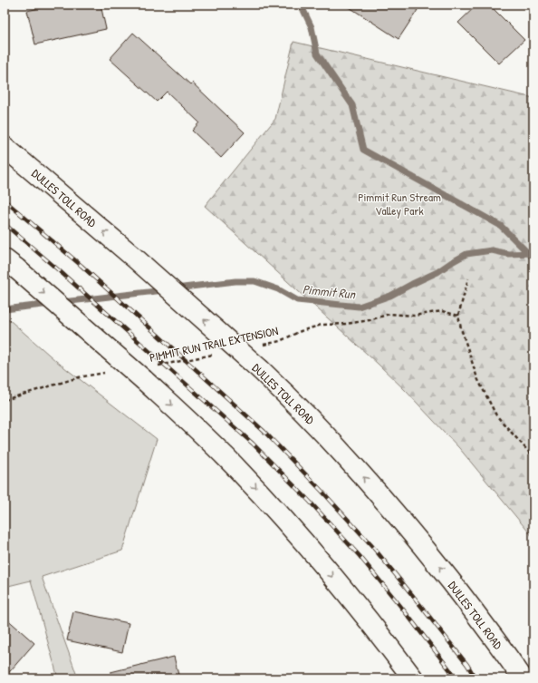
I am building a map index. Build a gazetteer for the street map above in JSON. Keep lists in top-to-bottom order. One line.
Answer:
{"streets":{"highway":["DULLES TOLL ROAD"],"path":["PIMMIT RUN TRAIL EXTENSION"]},"water":["Pimmit Run"],"parks":["Pimmit Run Stream Valley Park"]}
